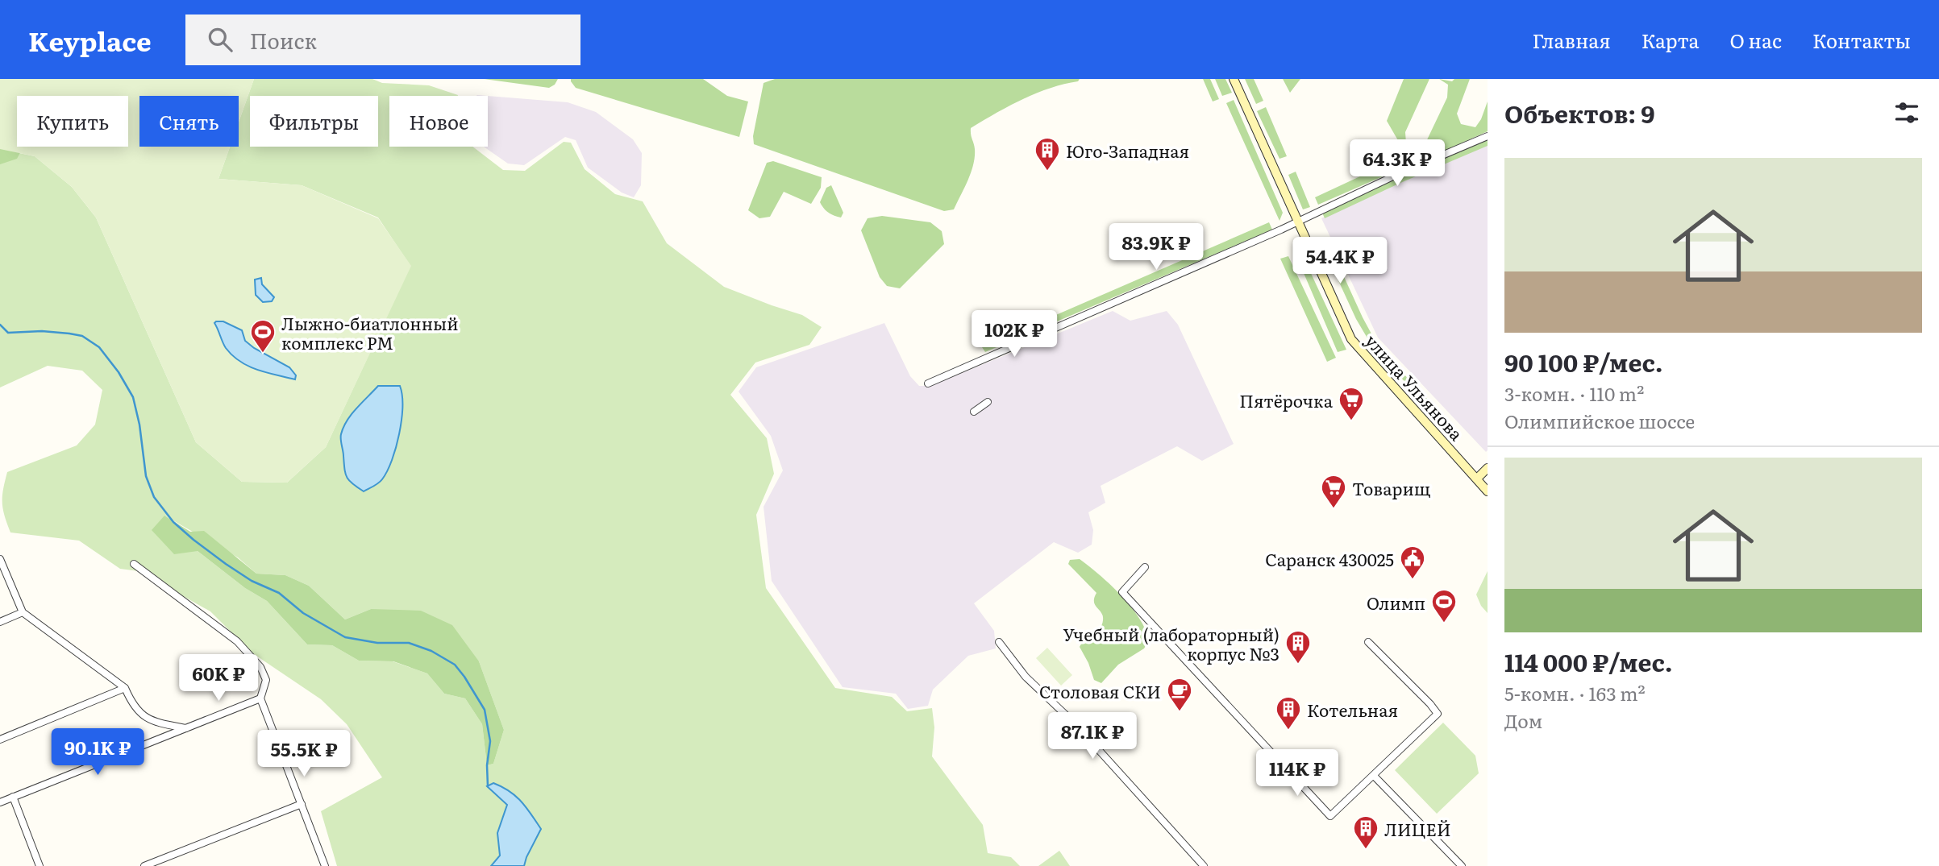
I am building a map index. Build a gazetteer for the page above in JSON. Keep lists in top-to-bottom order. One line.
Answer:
{"streets":{"main road":["улица Ульянова"]},"places":{"building":["Юго-Западная","Учебный (лабораторный) корпус №3","Котельная","ЛИЦЕЙ"],"sports":["Лыжно-биатлонный комплекс РМ","Олимп"],"supermarket":["Пятёрочка","Товарищ"],"public building":["Саранск 430025"],"cafe":["Столовая СКИ"]},"page":{"header":"Keyplace","search":"Поиск","nav":["Главная","Карта","О нас","Контакты"],"heading":"Объектов: 9","chip":["Купить","Снять","Фильтры","Новое"],"price":["64.3K ₽","83.9K ₽","54.4K ₽","102K ₽","60K ₽","87.1K ₽","90.1K ₽","55.5K ₽","114K ₽"],"list":[{"name":"90 100 ₽/мес.","note":"3-комн. · 110 m² · Олимпийское шоссе"},{"name":"114 000 ₽/мес.","note":"5-комн. · 163 m² · Дом"}]}}
